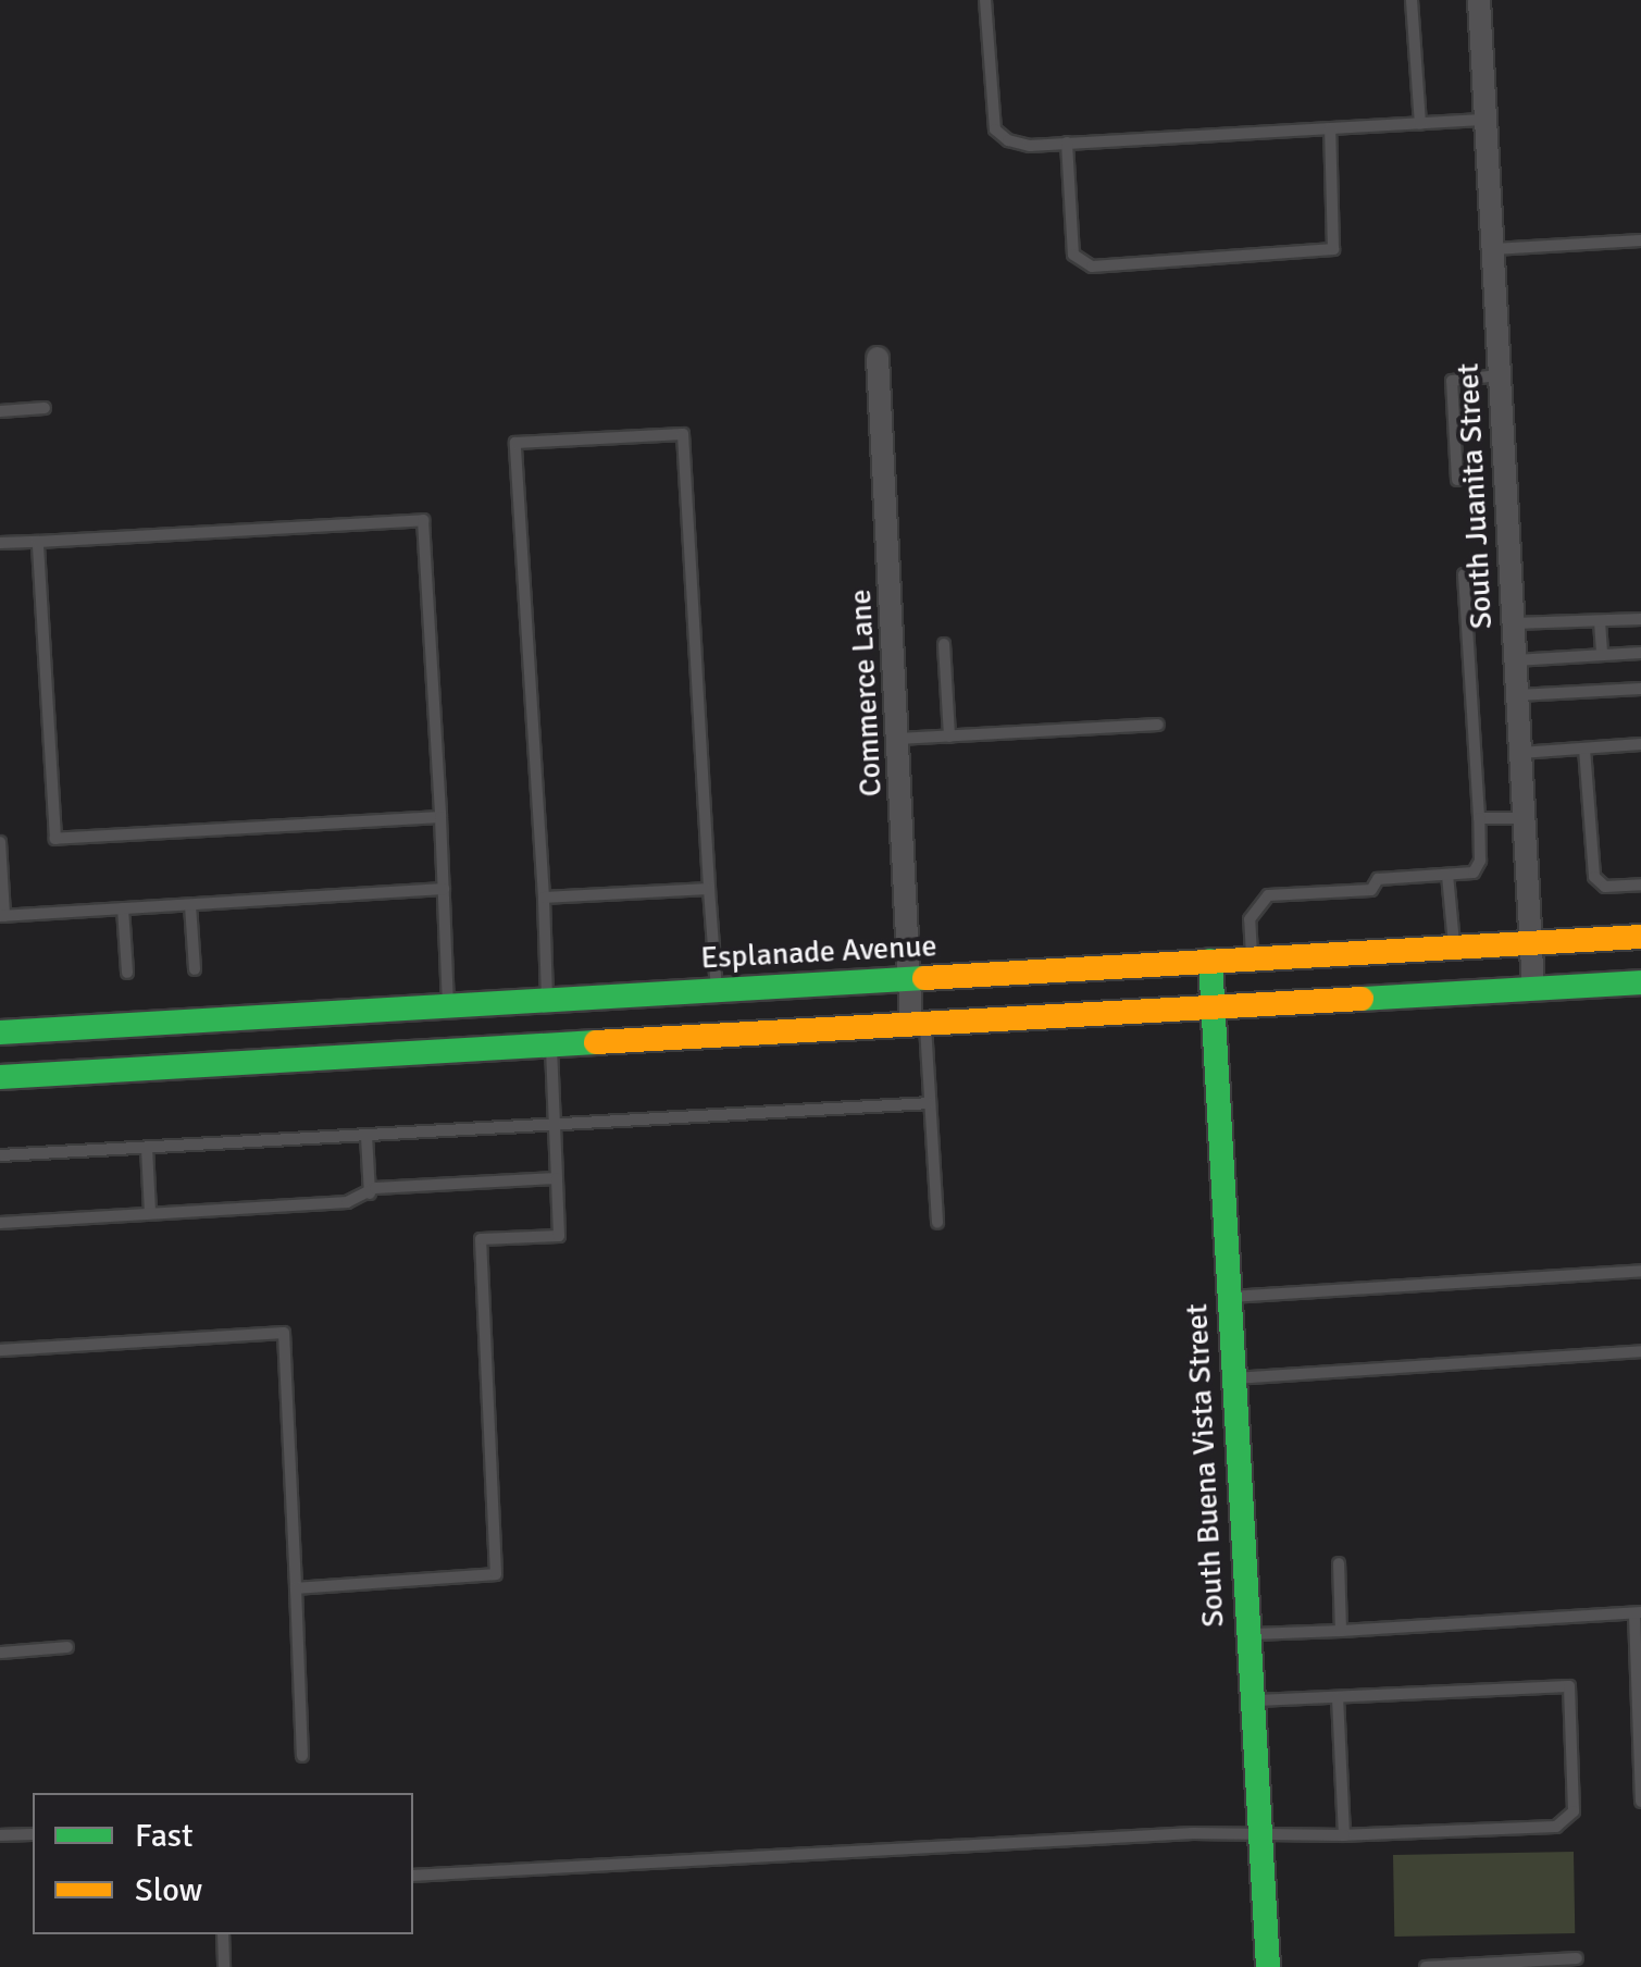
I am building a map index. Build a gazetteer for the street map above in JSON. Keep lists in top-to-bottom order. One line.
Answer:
{"streets":{"main road":["Esplanade Avenue","South Buena Vista Street"],"street":["South Juanita Street","Commerce Lane"]},"crossings":[["South Juanita Street","Esplanade Avenue"],["Commerce Lane","Esplanade Avenue"],["Esplanade Avenue","South Buena Vista Street"]],"legend":["Fast","Slow"]}
